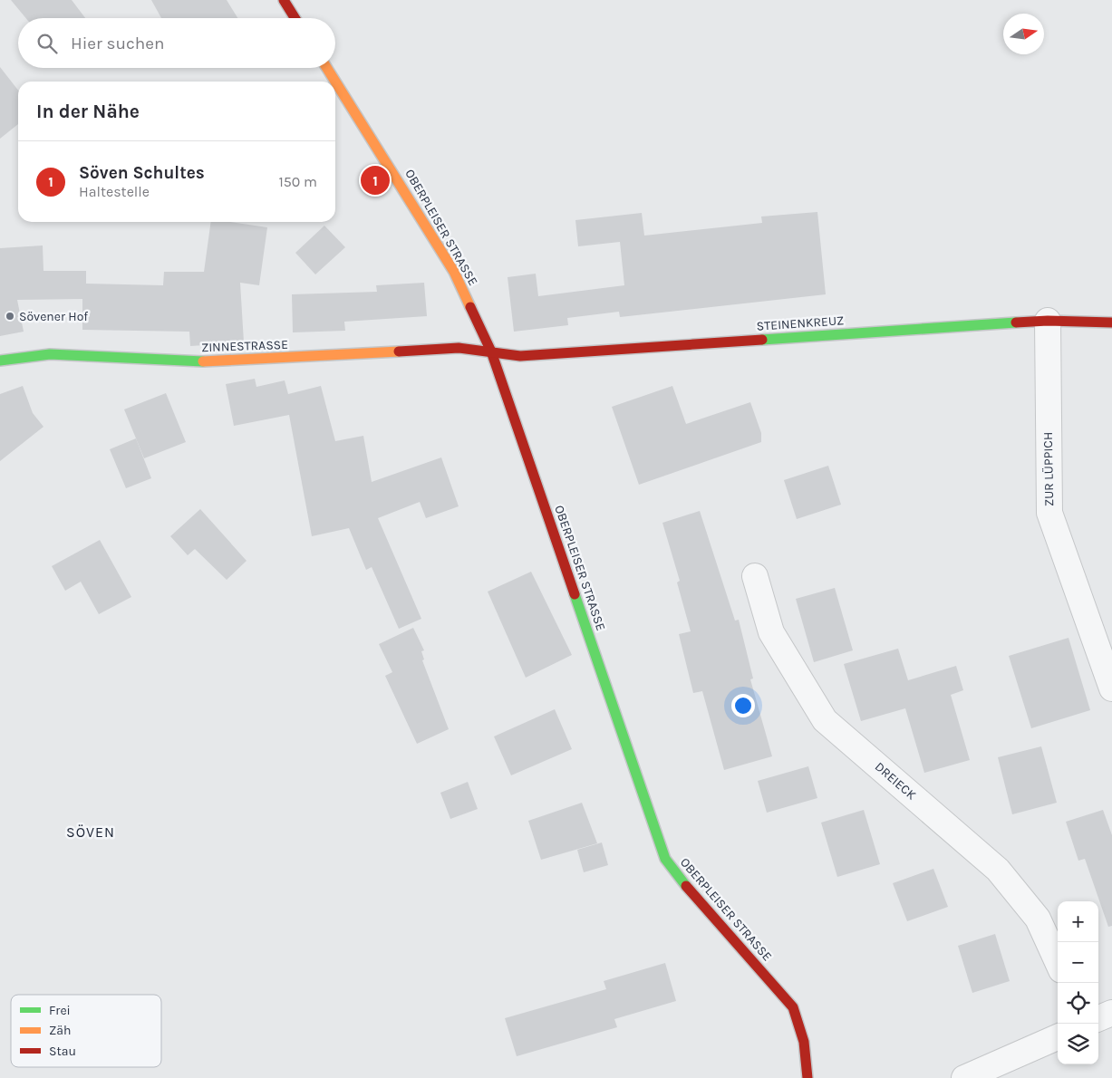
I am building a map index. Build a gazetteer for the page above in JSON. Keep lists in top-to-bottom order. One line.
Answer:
{"streets":{"main road":["OBERPLEISER STRASSE","STEINENKREUZ","ZINNESTRASSE"],"street":["ZUR LÜPPICH","DREIECK"]},"crossings":[["OBERPLEISER STRASSE","STEINENKREUZ"],["OBERPLEISER STRASSE","ZINNESTRASSE"],["STEINENKREUZ","ZINNESTRASSE"],["STEINENKREUZ","ZUR LÜPPICH"]],"districts":["SÖVEN"],"places":["Sövener Hof"],"legend":["Frei","Zäh","Stau"],"north":"right","page":{"search":"Hier suchen","heading":"In der Nähe","list":[{"mark":"1","name":"Söven Schultes","note":"Haltestelle","value":"150 m"}],"pins":"1","map_buttons":["+","−"]}}
